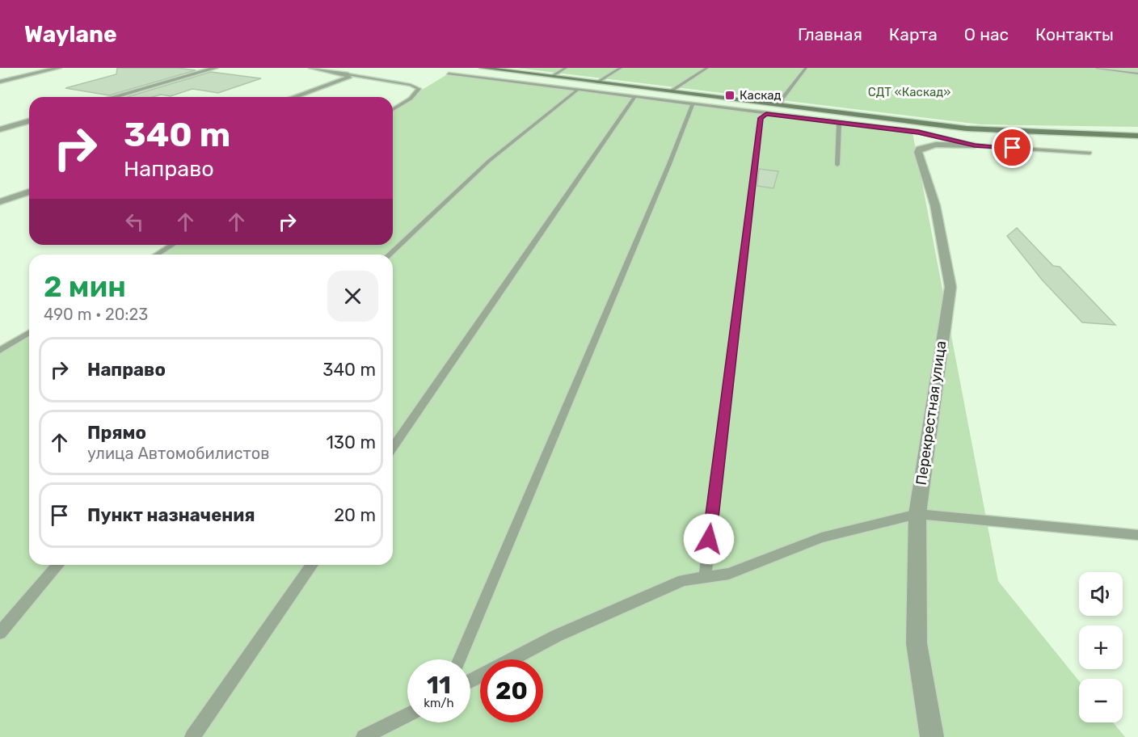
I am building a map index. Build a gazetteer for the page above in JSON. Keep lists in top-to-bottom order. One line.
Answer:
{"streets":{"street":["Перекрестная улица"]},"parks":["СДТ «Каскад»"],"places":{"transit":["Каскад"]},"page":{"header":"Waylane","nav":["Главная","Карта","О нас","Контакты"],"turn":["340 m","Направо"],"heading":["2 мин","490 m · 20:23"],"list":[{"name":"Направо","value":"340 m"},{"name":"Прямо","note":"улица Автомобилистов","value":"130 m"},{"name":"Пункт назначения","value":"20 m"}],"map_buttons":["+","−"],"speed":"11 km/h","limit":"20"}}
